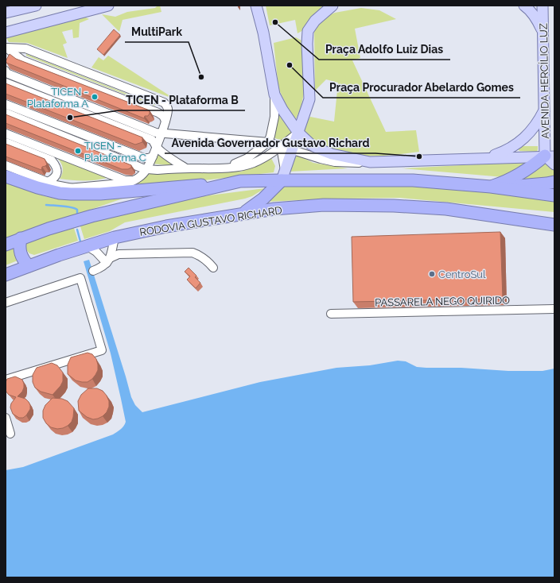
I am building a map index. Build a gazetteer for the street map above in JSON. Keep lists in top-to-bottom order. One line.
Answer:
{"streets":{"highway":["RODOVIA GUSTAVO RICHARD"],"main road":["AVENIDA HERCÍLIO LUZ"],"street":["PASSARELA NEGO QUIRIDO"]},"places":["Praça Adolfo Luiz Dias","Praça Procurador Abelardo Gomes","MultiPark","TICEN - Plataforma A","TICEN - Plataforma B","TICEN - Plataforma C","Avenida Governador Gustavo Richard","CentroSul"]}
